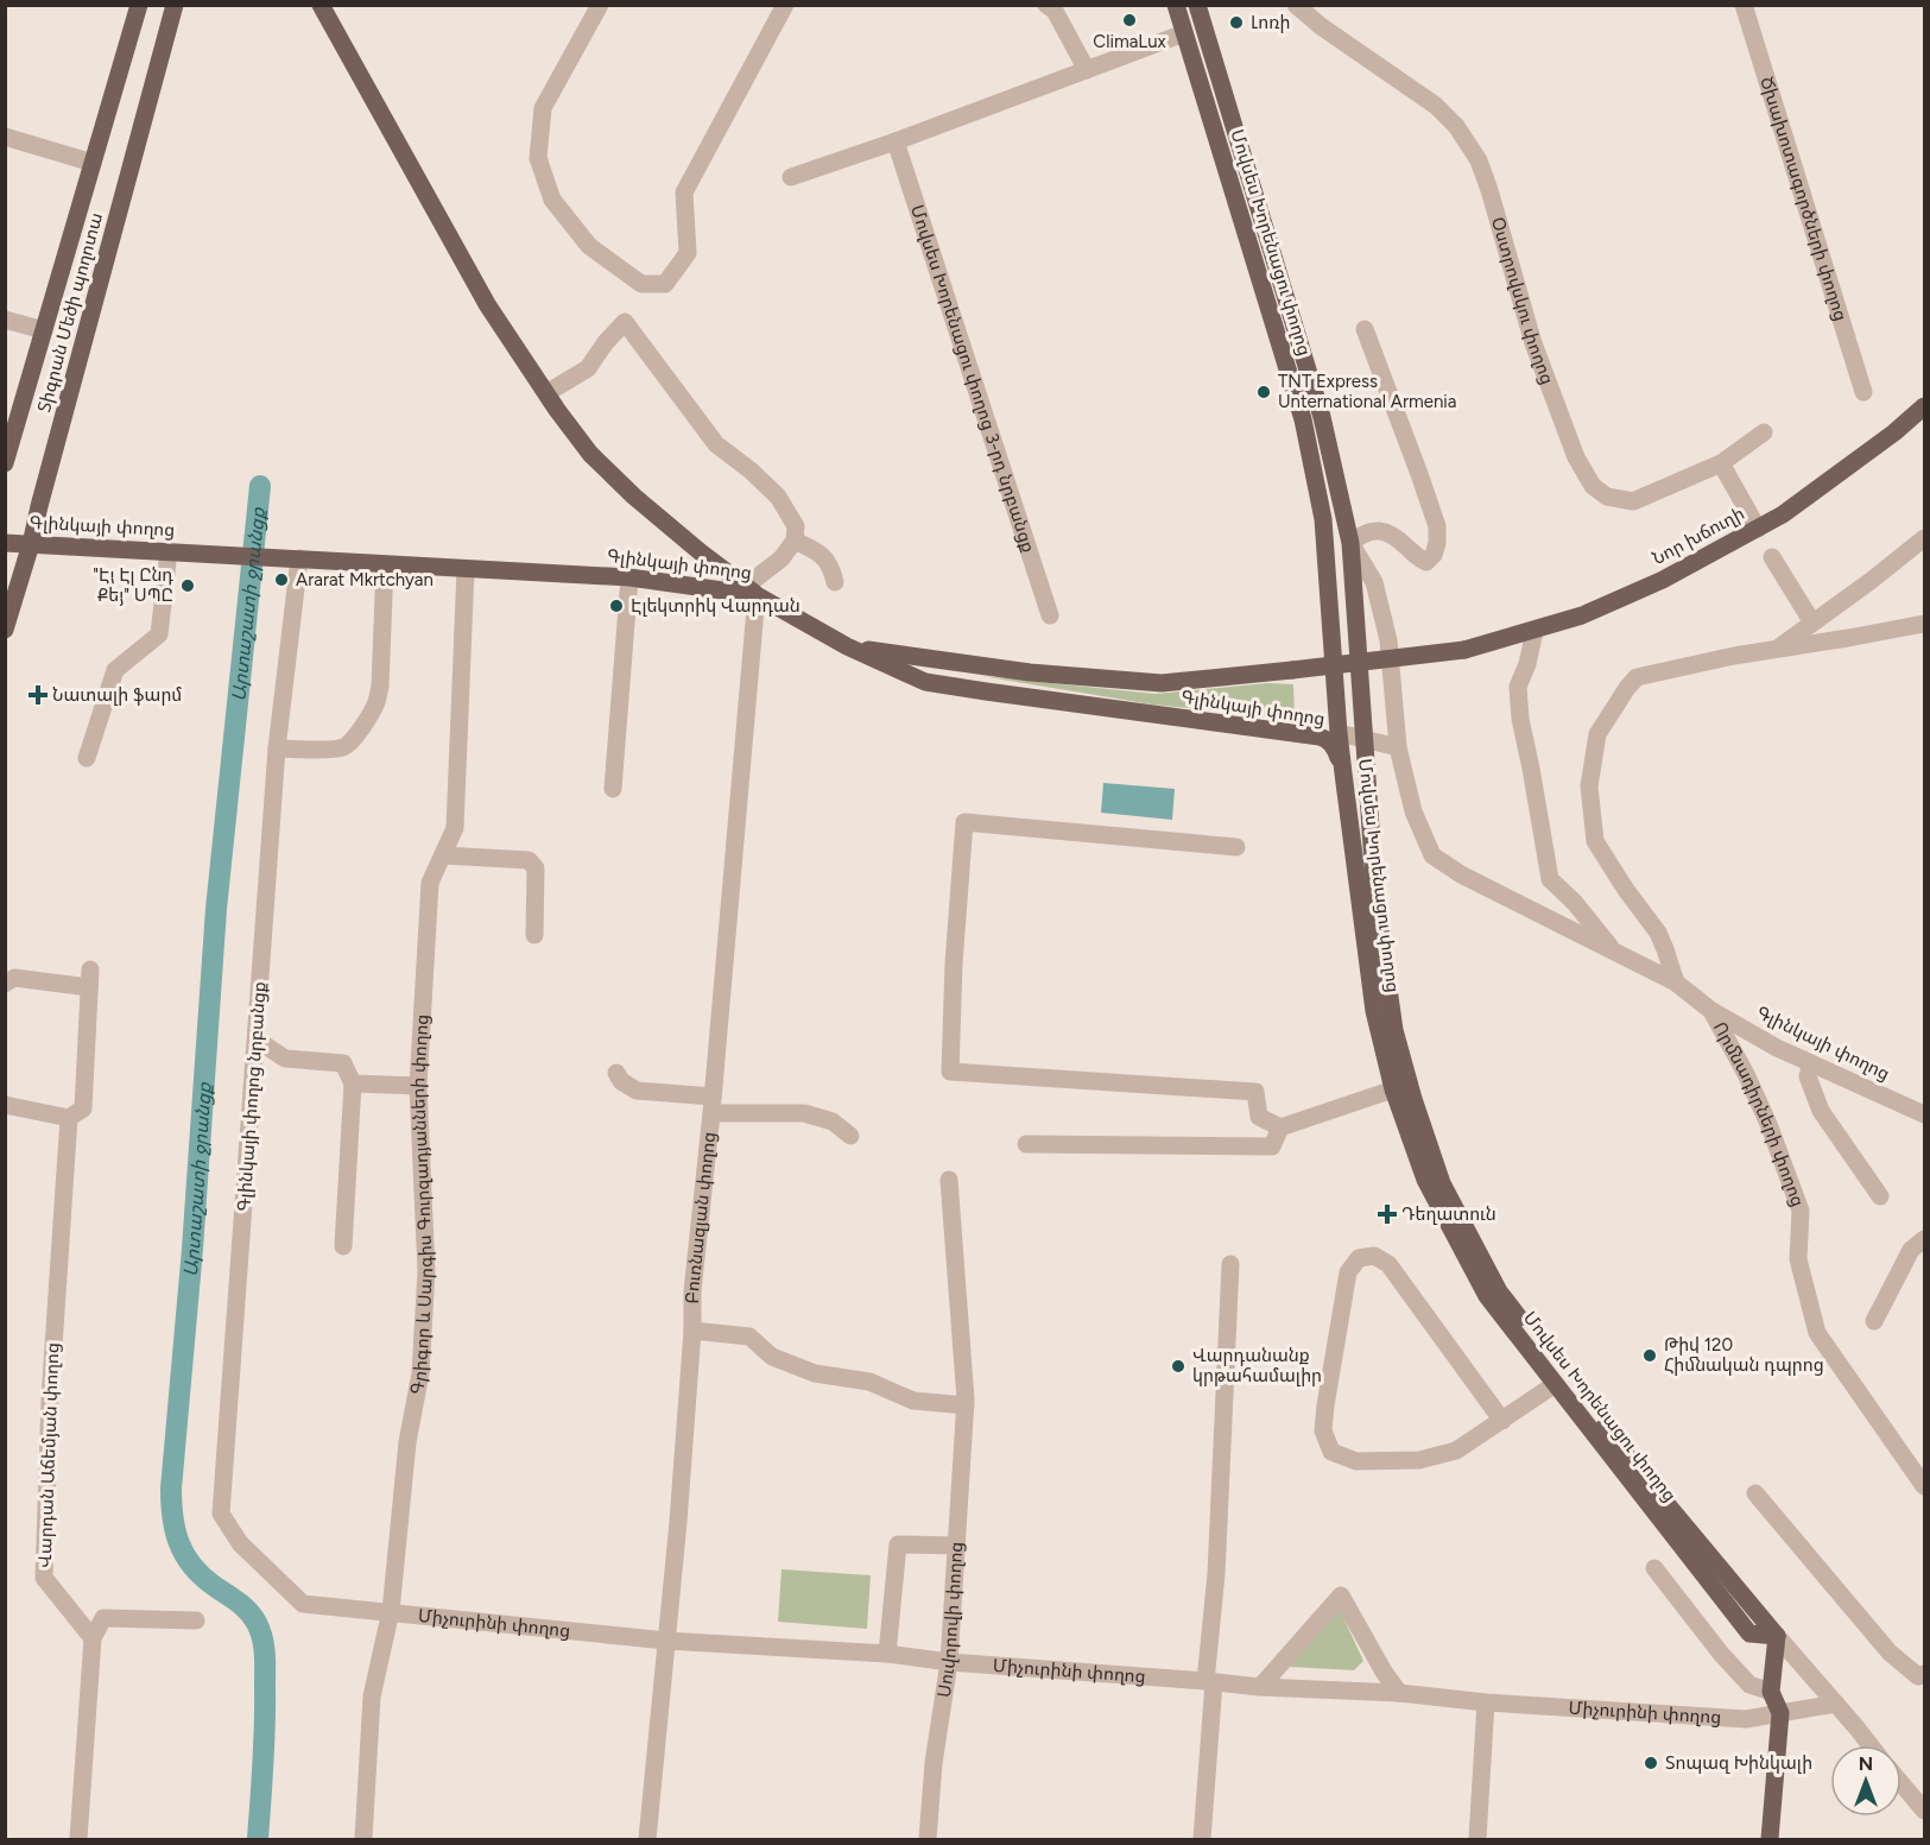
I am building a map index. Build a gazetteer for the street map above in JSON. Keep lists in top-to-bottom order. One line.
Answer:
{"streets":{"main road":["Մովսես Խորենացու փողոց","Տիգրան Մեծի պողոտա","Գլինկայի փողոց","Նոր խճուղի"],"street":["Ծխախոտագործների փողոց","Օստրովսկու փողոց","Մովսես Խորենացու փողոց 3-րդ նրբանցք","Գլինկայի փողոց նրբանցք","Որմնադիրների փողոց","Գրիգոր և Սարգիս Գուրզադյանների փողոց","Բուռնազյան փողոց","Վարդան Աճեմյան փողոց","Սուվորովի փողոց","Միչուրինի փողոց"]},"crossings":[["Մովսես Խորենացու փողոց","Գլինկայի փողոց"],["Մովսես Խորենացու փողոց","Միչուրինի փողոց"],["Տիգրան Մեծի պողոտա","Գլինկայի փողոց"],["Գլինկայի փողոց","Նոր խճուղի"],["Գլինկայի փողոց","Գլինկայի փողոց նրբանցք"],["Գլինկայի փողոց","Որմնադիրների փողոց"],["Գլինկայի փողոց","Գրիգոր և Սարգիս Գուրզադյանների փողոց"],["Գլինկայի փողոց","Բուռնազյան փողոց"],["Գլինկայի փողոց նրբանցք","Միչուրինի փողոց"],["Գրիգոր և Սարգիս Գուրզադյանների փողոց","Միչուրինի փողոց"],["Բուռնազյան փողոց","Միչուրինի փողոց"],["Սուվորովի փողոց","Միչուրինի փողոց"]],"water":["Արտաշատի ջրանցք"],"places":{"other":["ClimaLux","Լոռի","TNT Express Unternational Armenia","Ararat Mkrtchyan","\"Էյ Էլ Ընդ Քեյ\" ՍՊԸ","Էլեկտրիկ Վարդան","Թիվ 120 Հիմնական դպրոց","Վարդանանք կրթահամալիր","Տոպազ Խինկալի"],"health":["Նատալի ֆարմ","Դեղատուն"]},"north":"top"}
